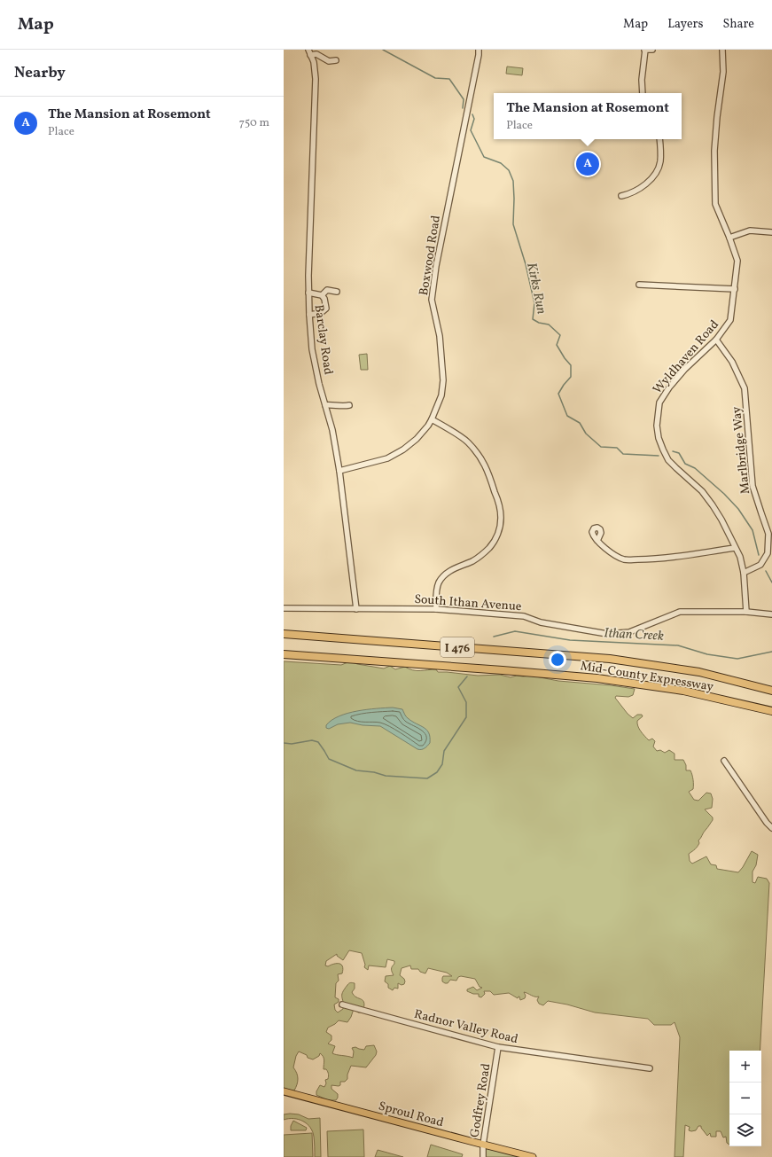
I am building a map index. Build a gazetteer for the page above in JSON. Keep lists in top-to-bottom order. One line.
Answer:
{"streets":{"highway":["I 476","Mid-County Expressway"],"main road":["Sproul Road"],"street":["Boxwood Road","Barclay Road","Wyldhaven Road","Marlbridge Way","South Ithan Avenue","Radnor Valley Road","Godfrey Road"]},"crossings":[["Boxwood Road","Barclay Road"],["Barclay Road","South Ithan Avenue"],["Wyldhaven Road","Marlbridge Way"],["Wyldhaven Road","South Ithan Avenue"],["Radnor Valley Road","Godfrey Road"],["Godfrey Road","Sproul Road"]],"water":["Kirks Run","Ithan Creek"],"page":{"header":"Map","nav":["Map","Layers","Share"],"heading":"Nearby","popup":["The Mansion at Rosemont","Place"],"list":[{"mark":"A","name":"The Mansion at Rosemont","note":"Place","value":"750 m"}],"pins":"A","map_buttons":["+","−"]}}
